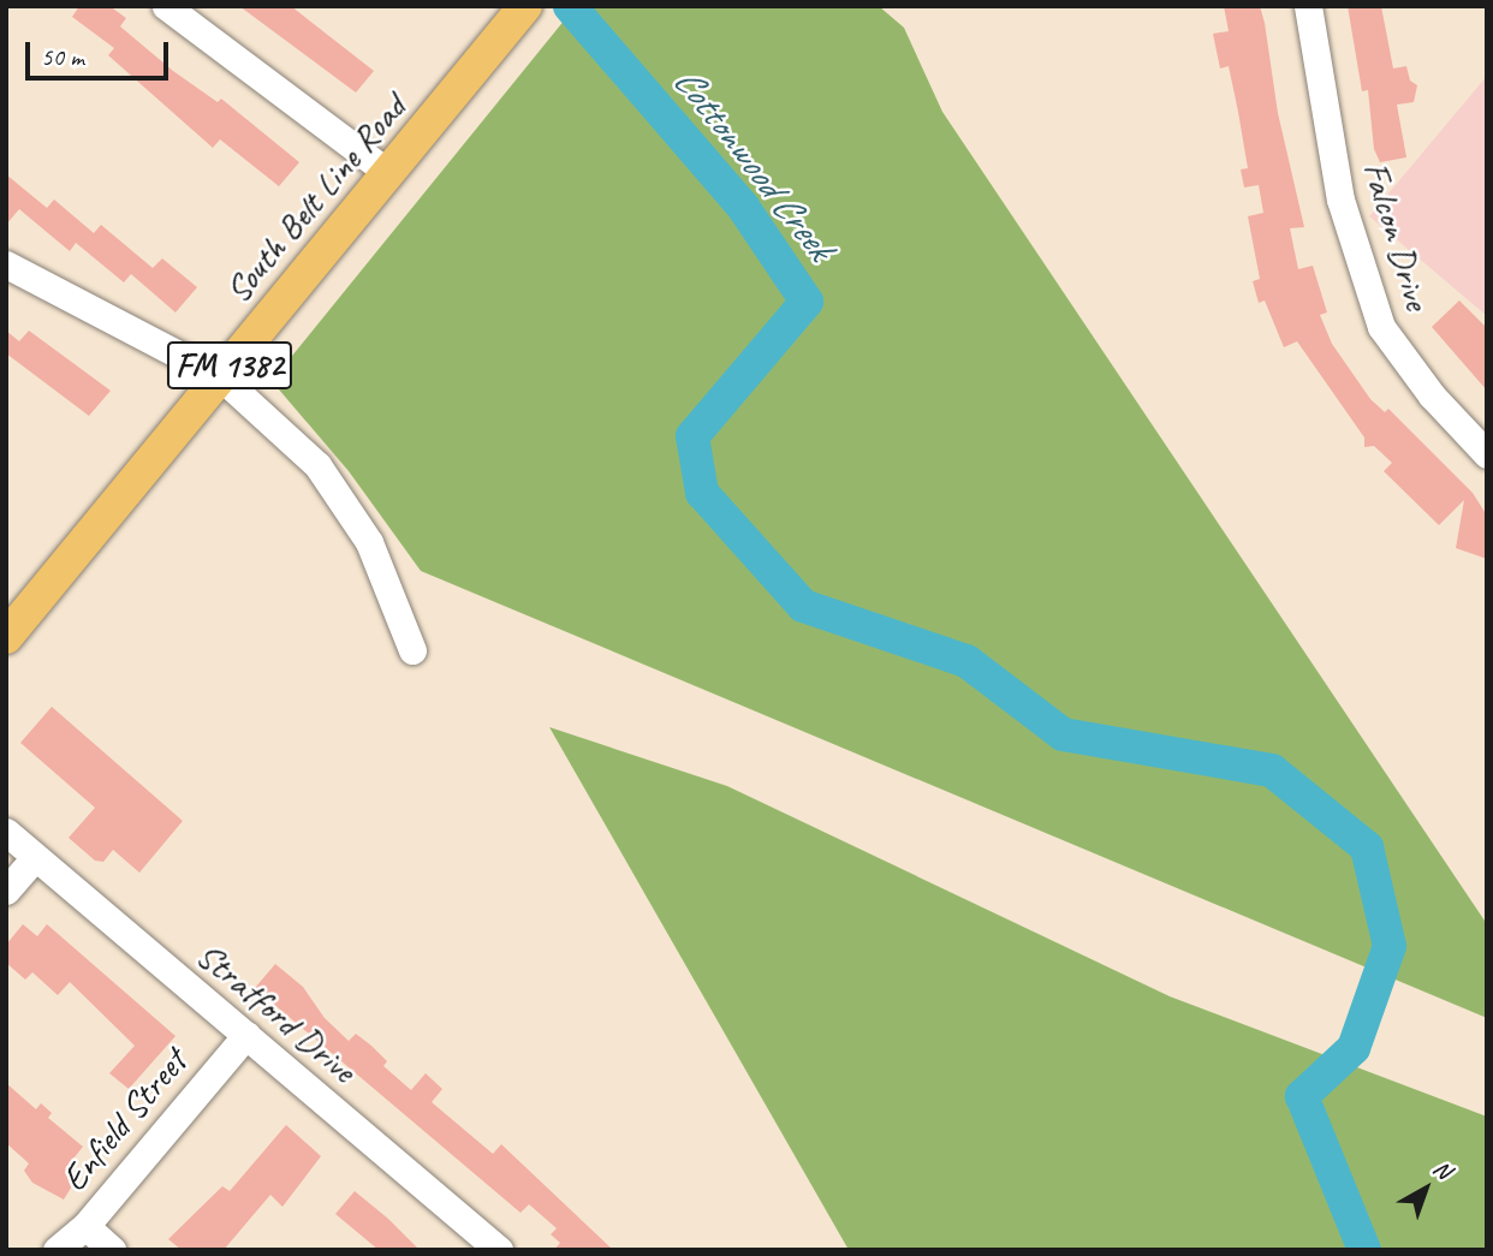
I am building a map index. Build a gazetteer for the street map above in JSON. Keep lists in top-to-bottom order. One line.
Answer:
{"streets":{"main road":["South Belt Line Road","FM 1382"],"street":["Falcon Drive","Stratford Drive","Enfield Street"]},"crossings":[["Stratford Drive","Enfield Street"]],"water":["Cottonwood Creek"],"scale_bar":"50 m","north":"top right"}
